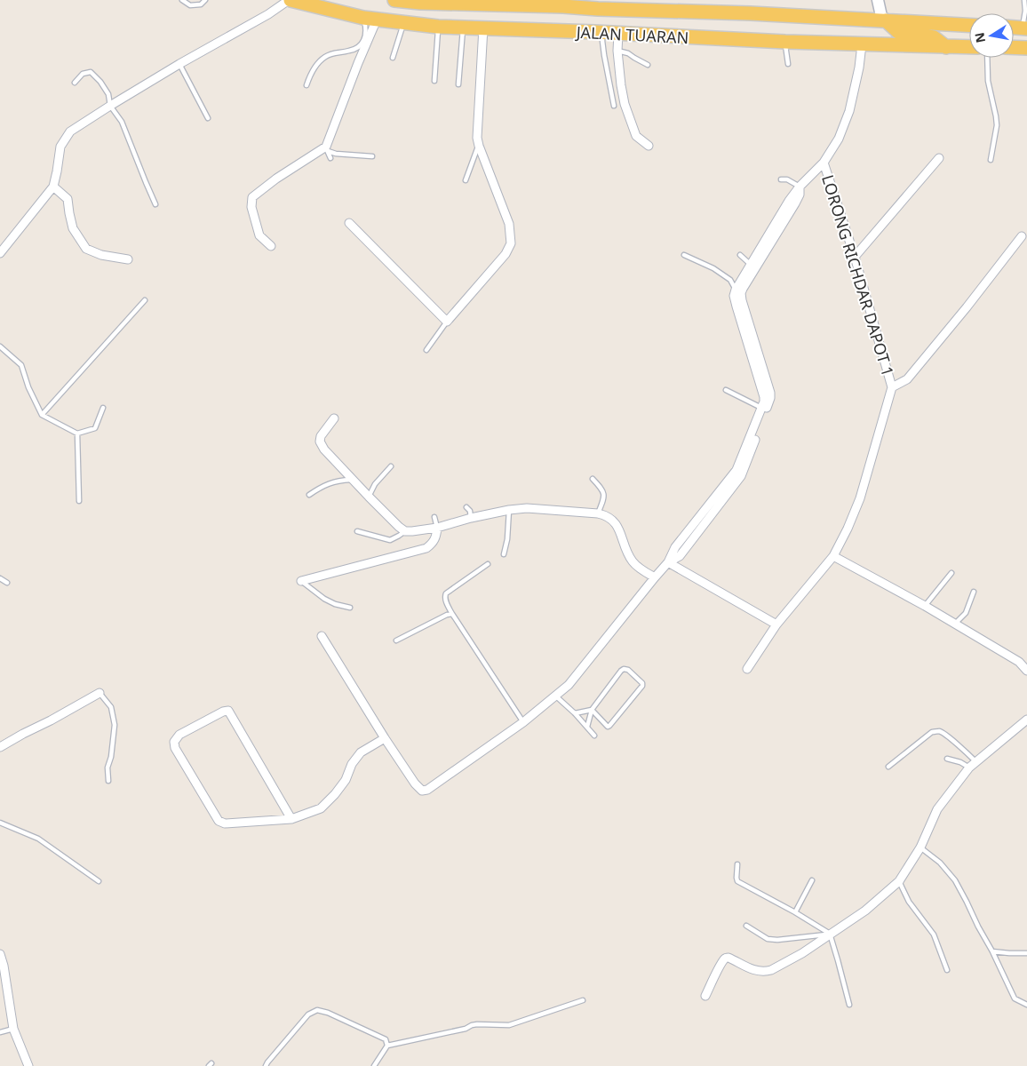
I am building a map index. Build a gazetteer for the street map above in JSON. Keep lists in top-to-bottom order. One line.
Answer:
{"streets":{"main road":["JALAN TUARAN"],"street":["LORONG RICHDAR DAPOT 1"]},"north":"left"}
